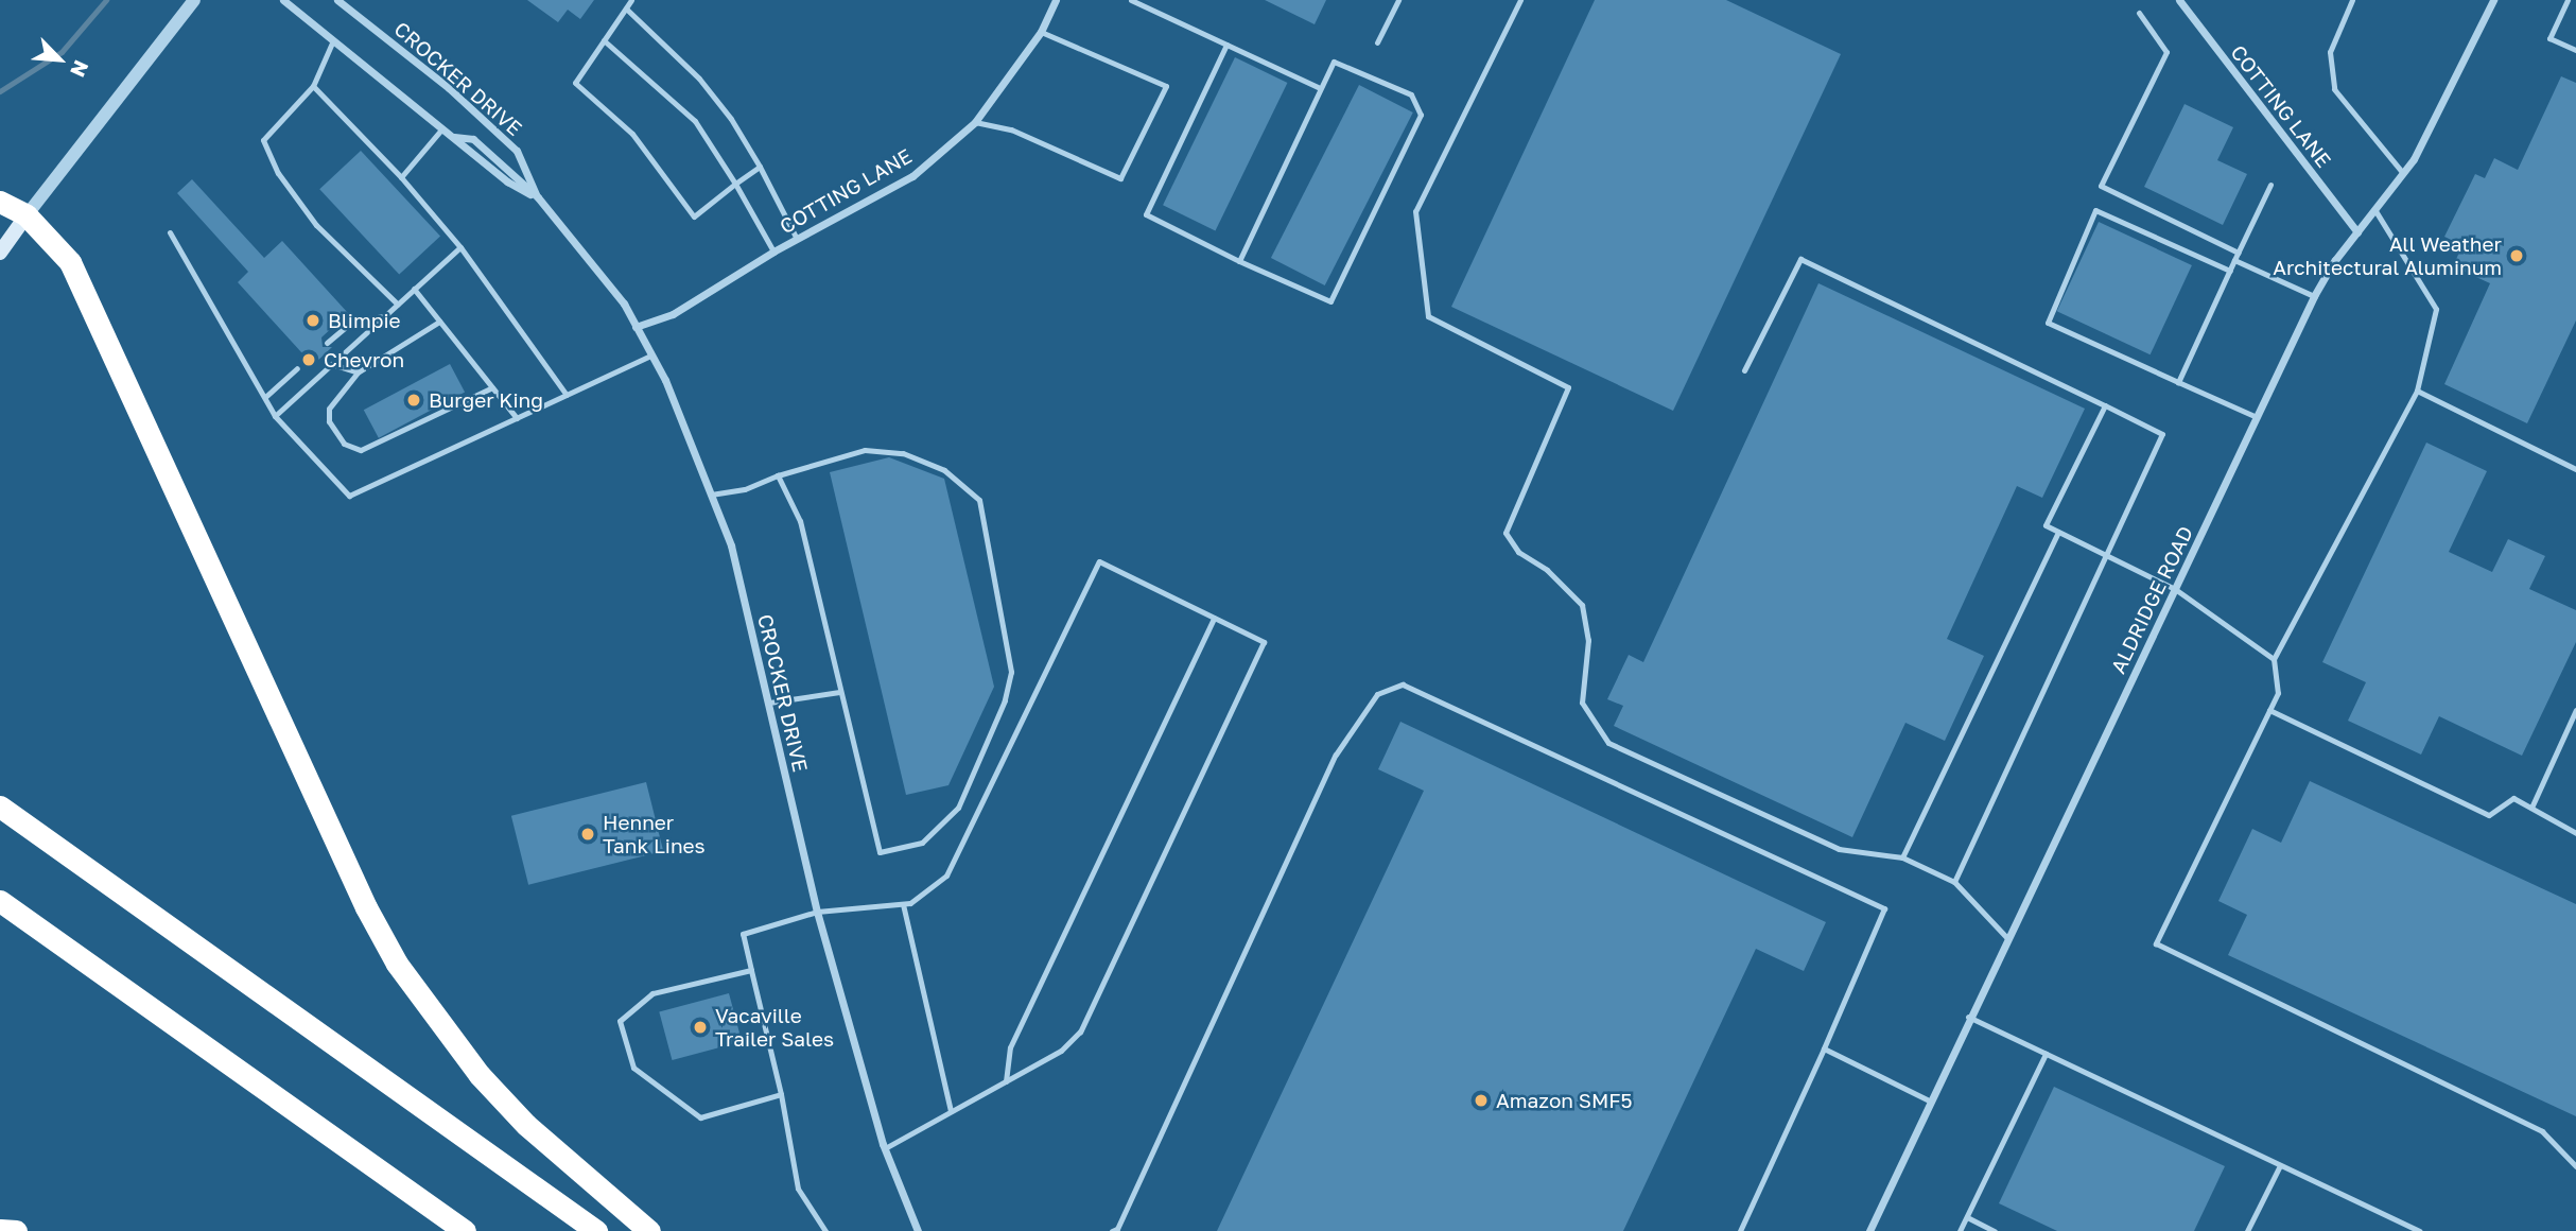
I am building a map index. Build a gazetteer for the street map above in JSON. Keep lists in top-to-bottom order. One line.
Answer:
{"streets":{"street":["CROCKER DRIVE","COTTING LANE","ALDRIDGE ROAD"]},"crossings":[["CROCKER DRIVE","COTTING LANE"],["COTTING LANE","ALDRIDGE ROAD"]],"places":["All Weather Architectural Aluminum","Blimpie","Chevron","Burger King","Henner Tank Lines","Vacaville Trailer Sales","Amazon SMF5"],"north":"bottom right"}
